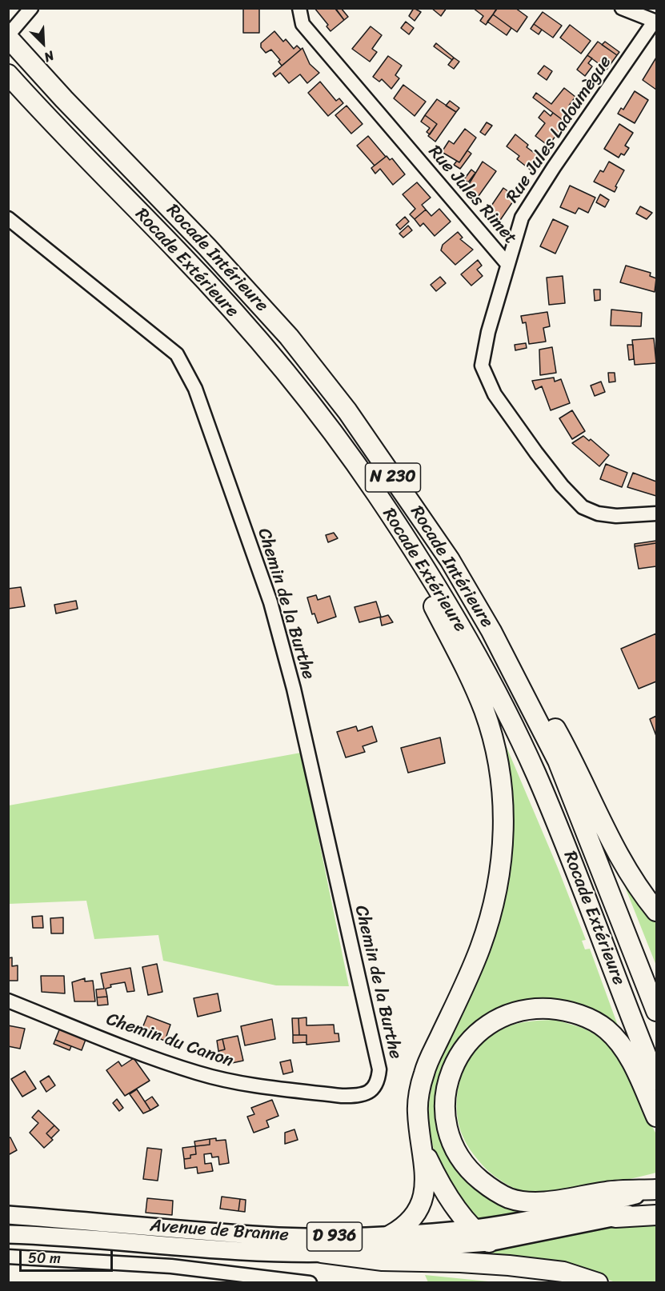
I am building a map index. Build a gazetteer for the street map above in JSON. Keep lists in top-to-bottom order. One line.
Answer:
{"streets":{"highway":["Rocade Intérieure","Rocade Extérieure","N 230"],"main road":["Avenue de Branne","D 936"],"street":["Rue Jules Ladoumègue","Rue Jules Rimet","Chemin de la Burthe","Chemin du Canon"]},"crossings":[["Rue Jules Ladoumègue","Rue Jules Rimet"],["Chemin de la Burthe","Chemin du Canon"]],"scale_bar":"50 m","north":"bottom right"}
